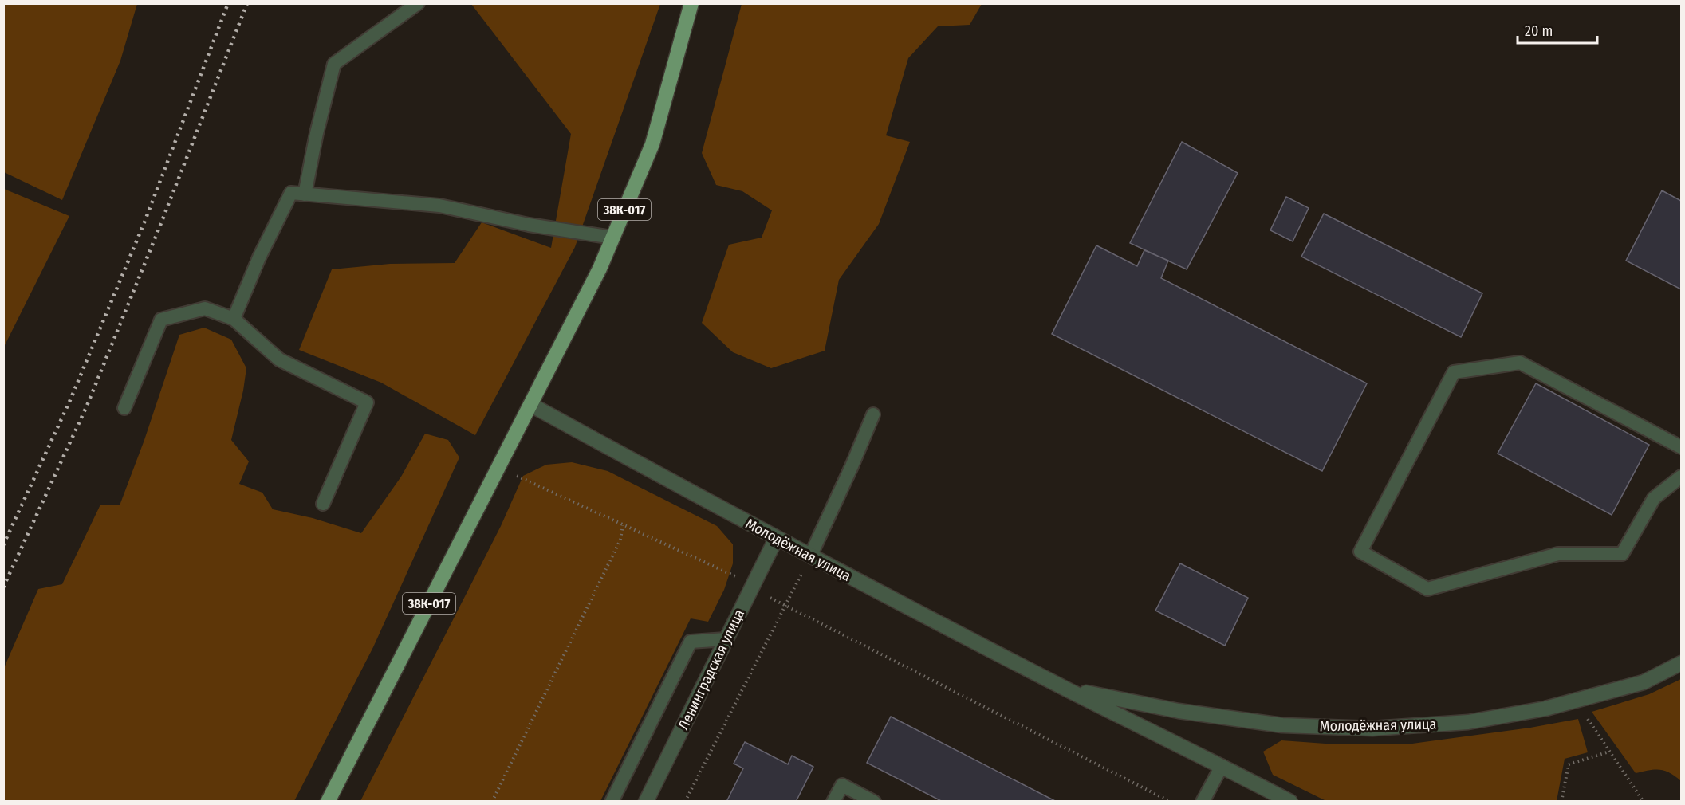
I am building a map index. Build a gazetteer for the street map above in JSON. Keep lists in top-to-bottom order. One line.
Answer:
{"streets":{"main road":["38К-017"],"street":["Молодёжная улица","Ленинградская улица"]},"crossings":[["38К-017","Молодёжная улица"],["Молодёжная улица","Ленинградская улица"]],"scale_bar":"20 m"}
